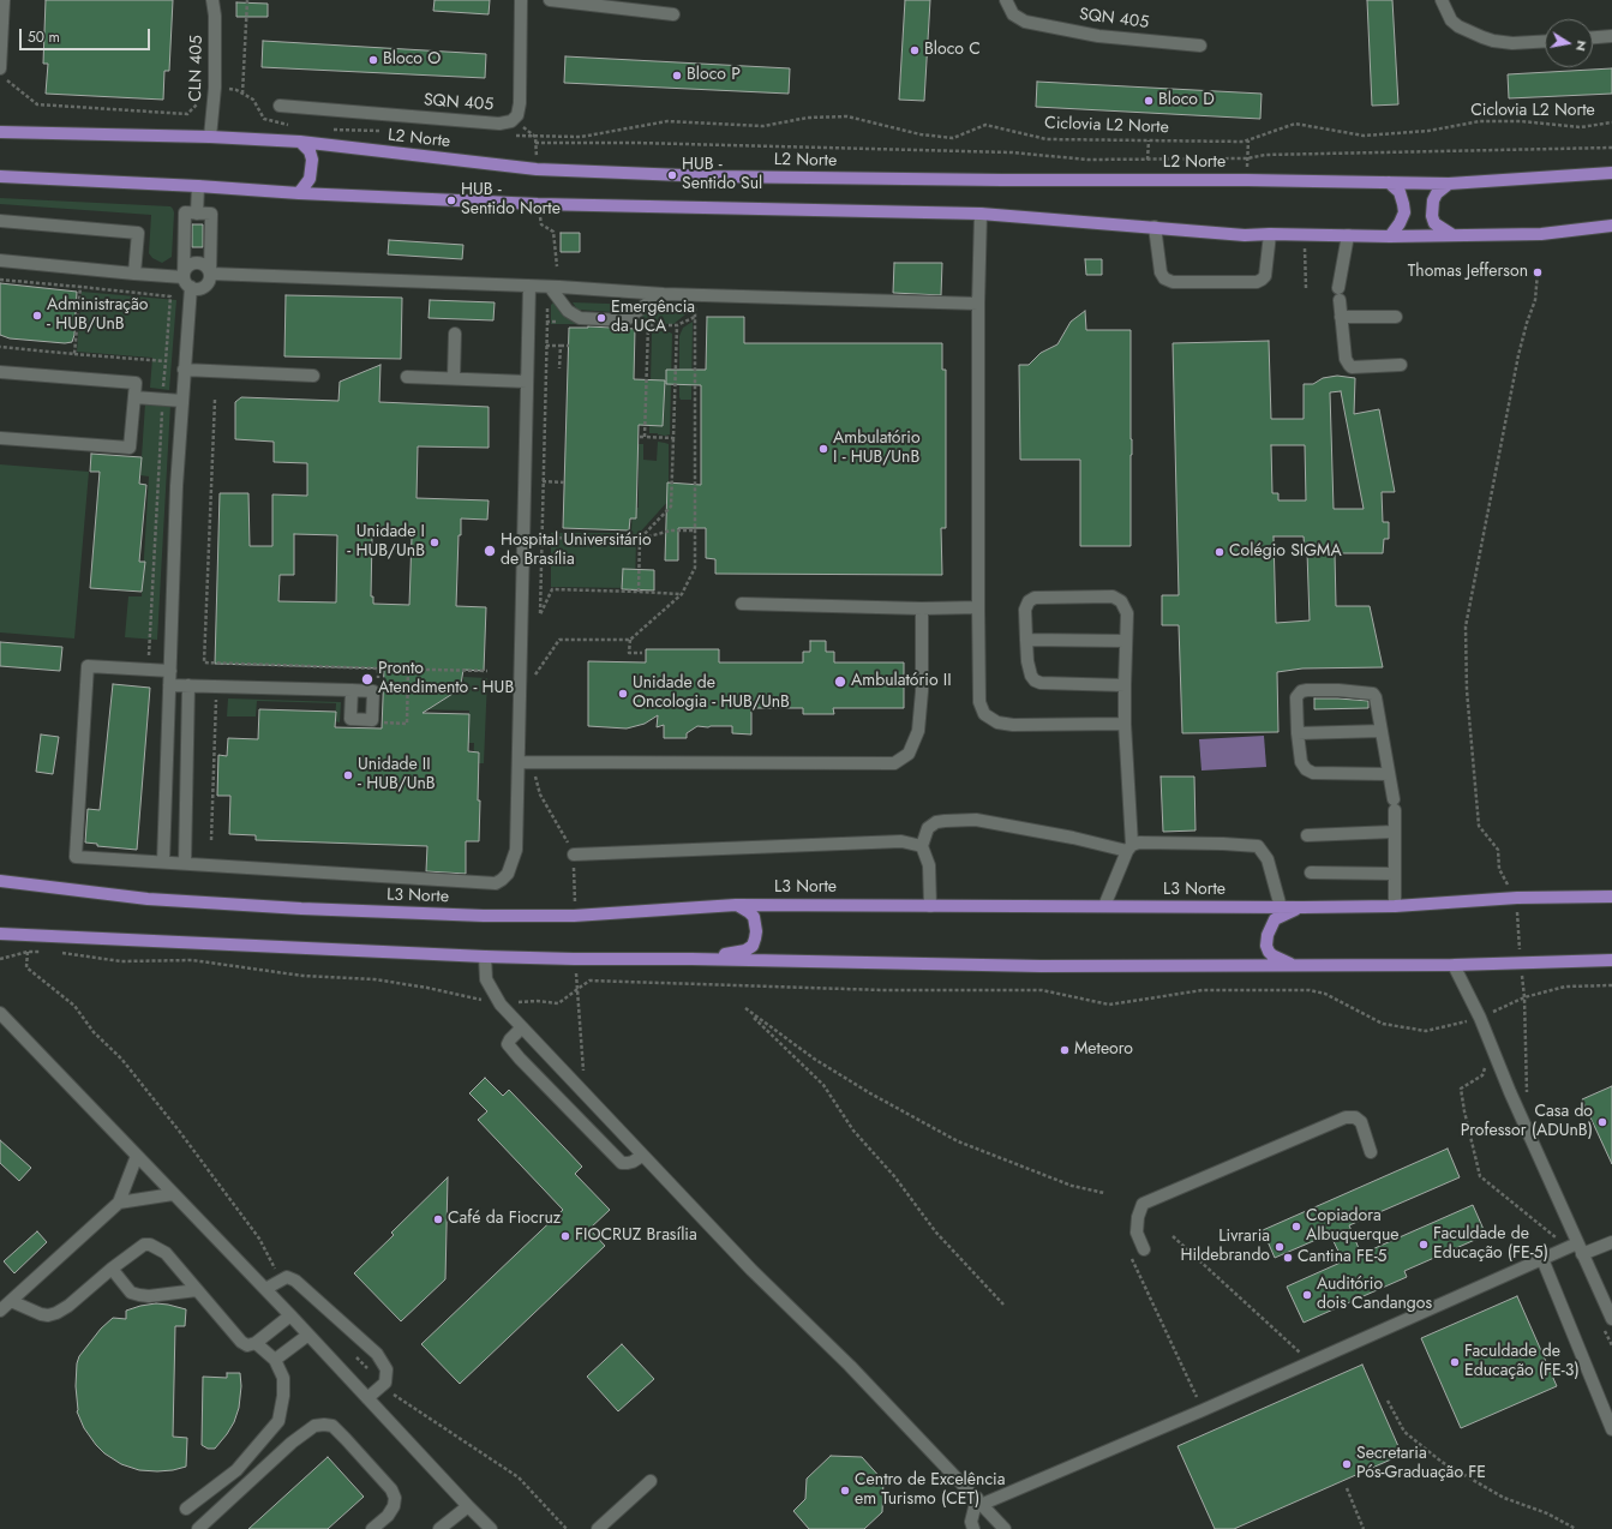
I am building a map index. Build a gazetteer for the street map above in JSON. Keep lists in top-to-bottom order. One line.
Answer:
{"streets":{"main road":["L2 Norte","L3 Norte"],"street":["SQN 405","CLN 405"],"path":["Ciclovia L2 Norte"]},"crossings":[["CLN 405","L2 Norte"]],"places":["Bloco C","Bloco O","Bloco P","Bloco D","HUB - Sentido Sul","HUB - Sentido Norte","Thomas Jefferson","Administração - HUB/UnB","Emergência da UCA","Ambulatório I - HUB/UnB","Unidade I - HUB/UnB","Hospital Universitário de Brasília","Colégio SIGMA","Pronto Atendimento - HUB","Ambulatório II","Unidade de Oncologia - HUB/UnB","Unidade II - HUB/UnB","Meteoro","Casa do Professor (ADUnB)","Café da Fiocruz","Copiadora Albuquerque","FIOCRUZ Brasília","Faculdade de Educação (FE-5)","Livraria Hildebrando","Cantina FE-5","Auditório dois Candangos","Faculdade de Educação (FE-3)","Secretaria Pós-Graduação FE","Centro de Excelência em Turismo (CET)"],"scale_bar":"50 m","north":"right"}
